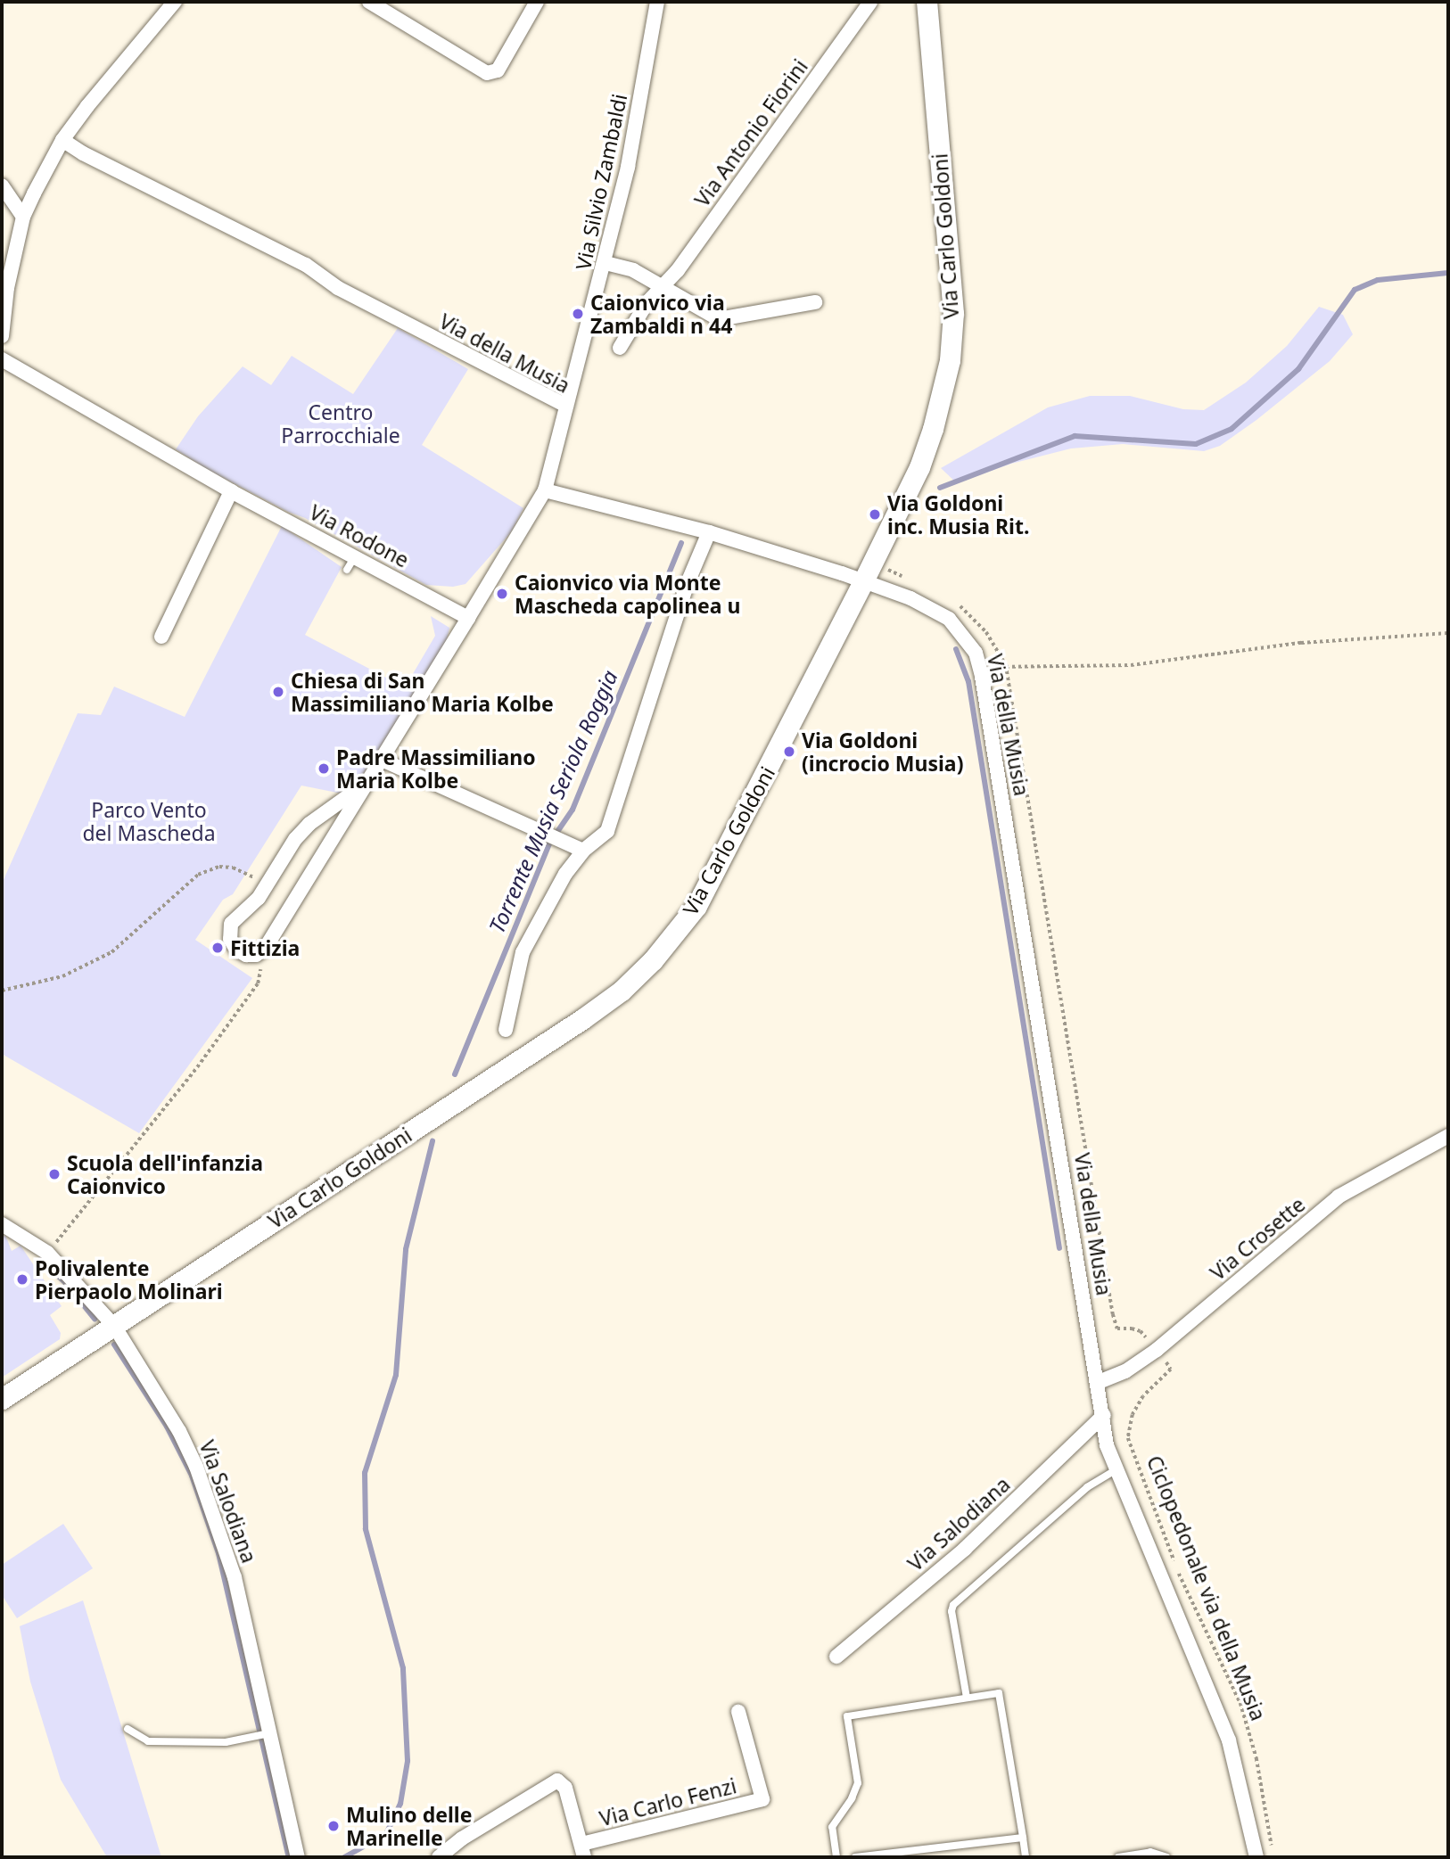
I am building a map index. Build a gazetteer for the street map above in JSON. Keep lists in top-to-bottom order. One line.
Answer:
{"streets":{"street":["Via Antonio Fiorini","Via Silvio Zambaldi","Via Carlo Goldoni","Via della Musia","Via Rodone","Via Crosette","Via Salodiana","Via Carlo Fenzi"],"path":["Ciclopedonale via della Musia"]},"crossings":[["Via Silvio Zambaldi","Via della Musia"],["Via Carlo Goldoni","Via della Musia"],["Via Carlo Goldoni","Via Salodiana"],["Via della Musia","Via Crosette"],["Via della Musia","Via Salodiana"],["Via della Musia","Ciclopedonale via della Musia"],["Via Crosette","Ciclopedonale via della Musia"]],"water":["Torrente Musia Seriola Roggia"],"parks":["Centro Parrocchiale","Parco Vento del Mascheda"],"places":["Caionvico via Zambaldi n 44","Via Goldoni inc. Musia Rit.","Caionvico via Monte Mascheda capolinea u","Chiesa di San Massimiliano Maria Kolbe","Via Goldoni (incrocio Musia)","Padre Massimiliano Maria Kolbe","Fittizia","Scuola dell'infanzia Caionvico","Polivalente Pierpaolo Molinari","Mulino delle Marinelle"]}
